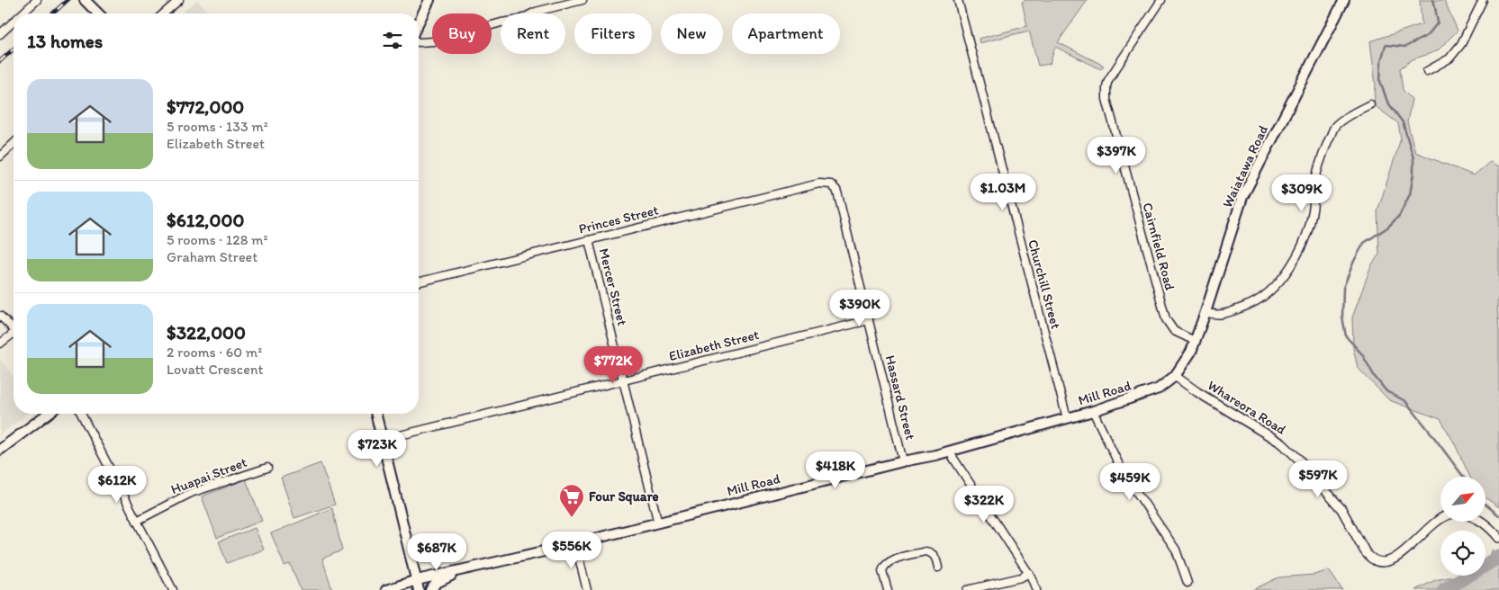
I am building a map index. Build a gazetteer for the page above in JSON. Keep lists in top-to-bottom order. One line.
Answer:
{"streets":{"main road":["Waiatawa Road","Mill Road"],"street":["Princes Street","Cairnfield Road","Churchill Street","Mercer Street","Elizabeth Street","Hassard Street","Whareora Road","Huapai Street"]},"crossings":[["Waiatawa Road","Cairnfield Road"],["Waiatawa Road","Mill Road"],["Waiatawa Road","Whareora Road"],["Princes Street","Mercer Street"],["Princes Street","Hassard Street"],["Churchill Street","Mill Road"],["Mercer Street","Elizabeth Street"],["Mercer Street","Mill Road"],["Elizabeth Street","Hassard Street"],["Mill Road","Hassard Street"],["Mill Road","Whareora Road"]],"places":{"supermarket":["Four Square"]},"north":"top right","page":{"chip":["Buy","Rent","Filters","New","Apartment"],"heading":"13 homes","list":[{"name":"$772,000","note":"5 rooms · 133 m² · Elizabeth Street"},{"name":"$612,000","note":"5 rooms · 128 m² · Graham Street"},{"name":"$322,000","note":"2 rooms · 60 m² · Lovatt Crescent"}],"price":["$397K","$1.03M","$309K","$390K","$772K","$723K","$418K","$597K","$459K","$612K","$322K","$556K","$687K"]}}
